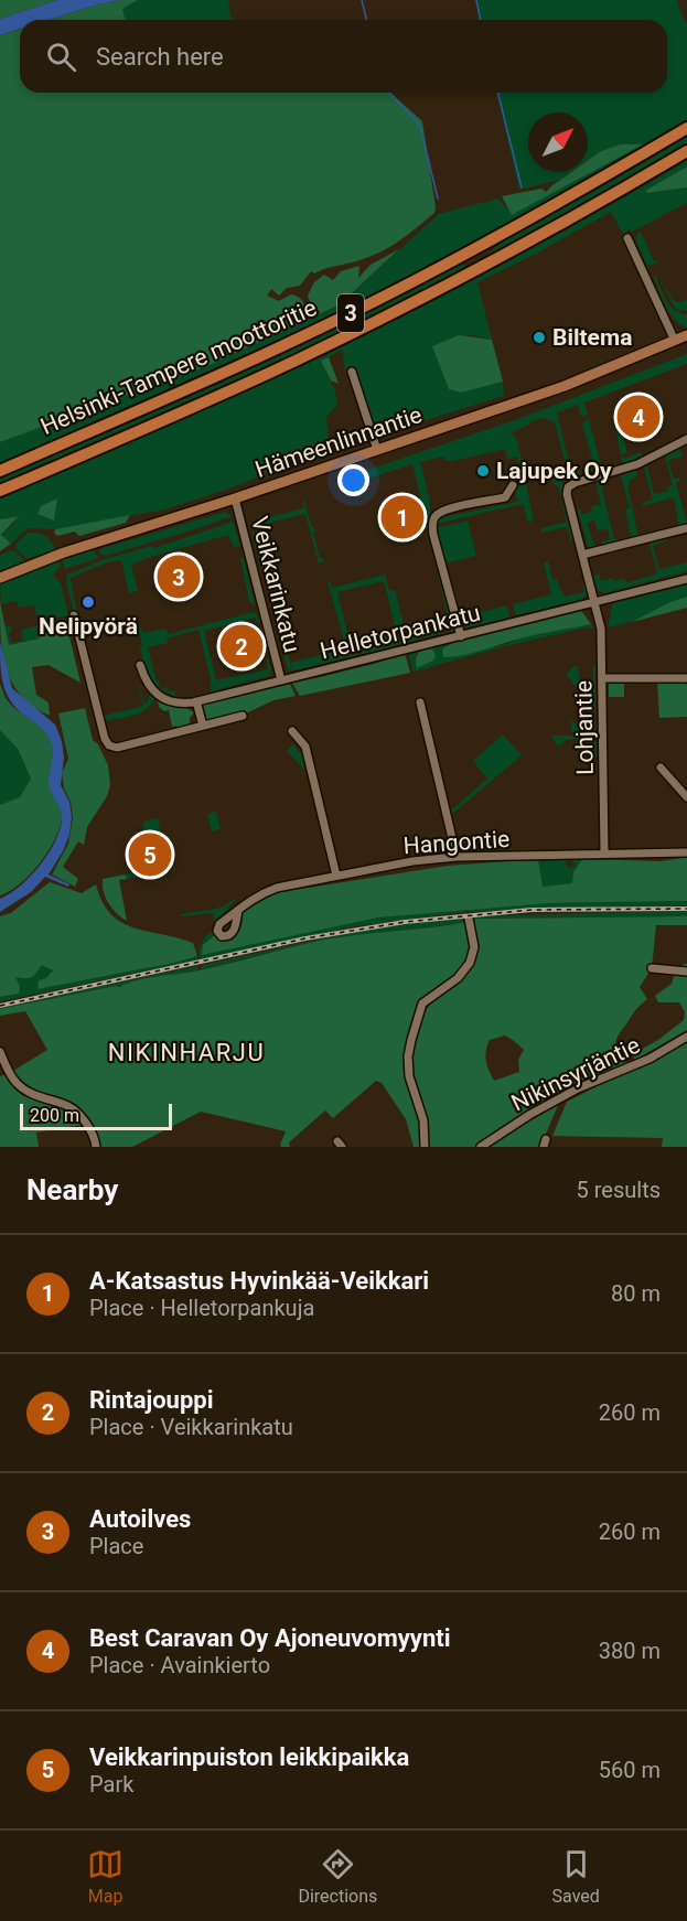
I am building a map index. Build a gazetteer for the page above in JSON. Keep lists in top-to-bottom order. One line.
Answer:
{"streets":{"highway":["3","Helsinki-Tampere moottoritie"],"main road":["Hämeenlinnantie"],"street":["Veikkarinkatu","Helletorpankatu","Lohjantie","Hangontie","Nikinsyrjäntie"]},"crossings":[["Hämeenlinnantie","Veikkarinkatu"],["Veikkarinkatu","Helletorpankatu"],["Helletorpankatu","Lohjantie"],["Lohjantie","Hangontie"]],"districts":["NIKINHARJU"],"places":["Biltema","Lajupek Oy","Nelipyörä"],"scale_bar":"200 m","north":"top right","page":{"search":"Search here","pins":["4","1","3","2","5"],"scale":"200 m","heading":["Nearby","5 results"],"list":[{"mark":"1","name":"A-Katsastus Hyvinkää-Veikkari","note":"Place · Helletorpankuja","value":"80 m"},{"mark":"2","name":"Rintajouppi","note":"Place · Veikkarinkatu","value":"260 m"},{"mark":"3","name":"Autoilves","note":"Place","value":"260 m"},{"mark":"4","name":"Best Caravan Oy Ajoneuvomyynti","note":"Place · Avainkierto","value":"380 m"},{"mark":"5","name":"Veikkarinpuiston leikkipaikka","note":"Park","value":"560 m"}],"nav":["Map","Directions","Saved"]}}
